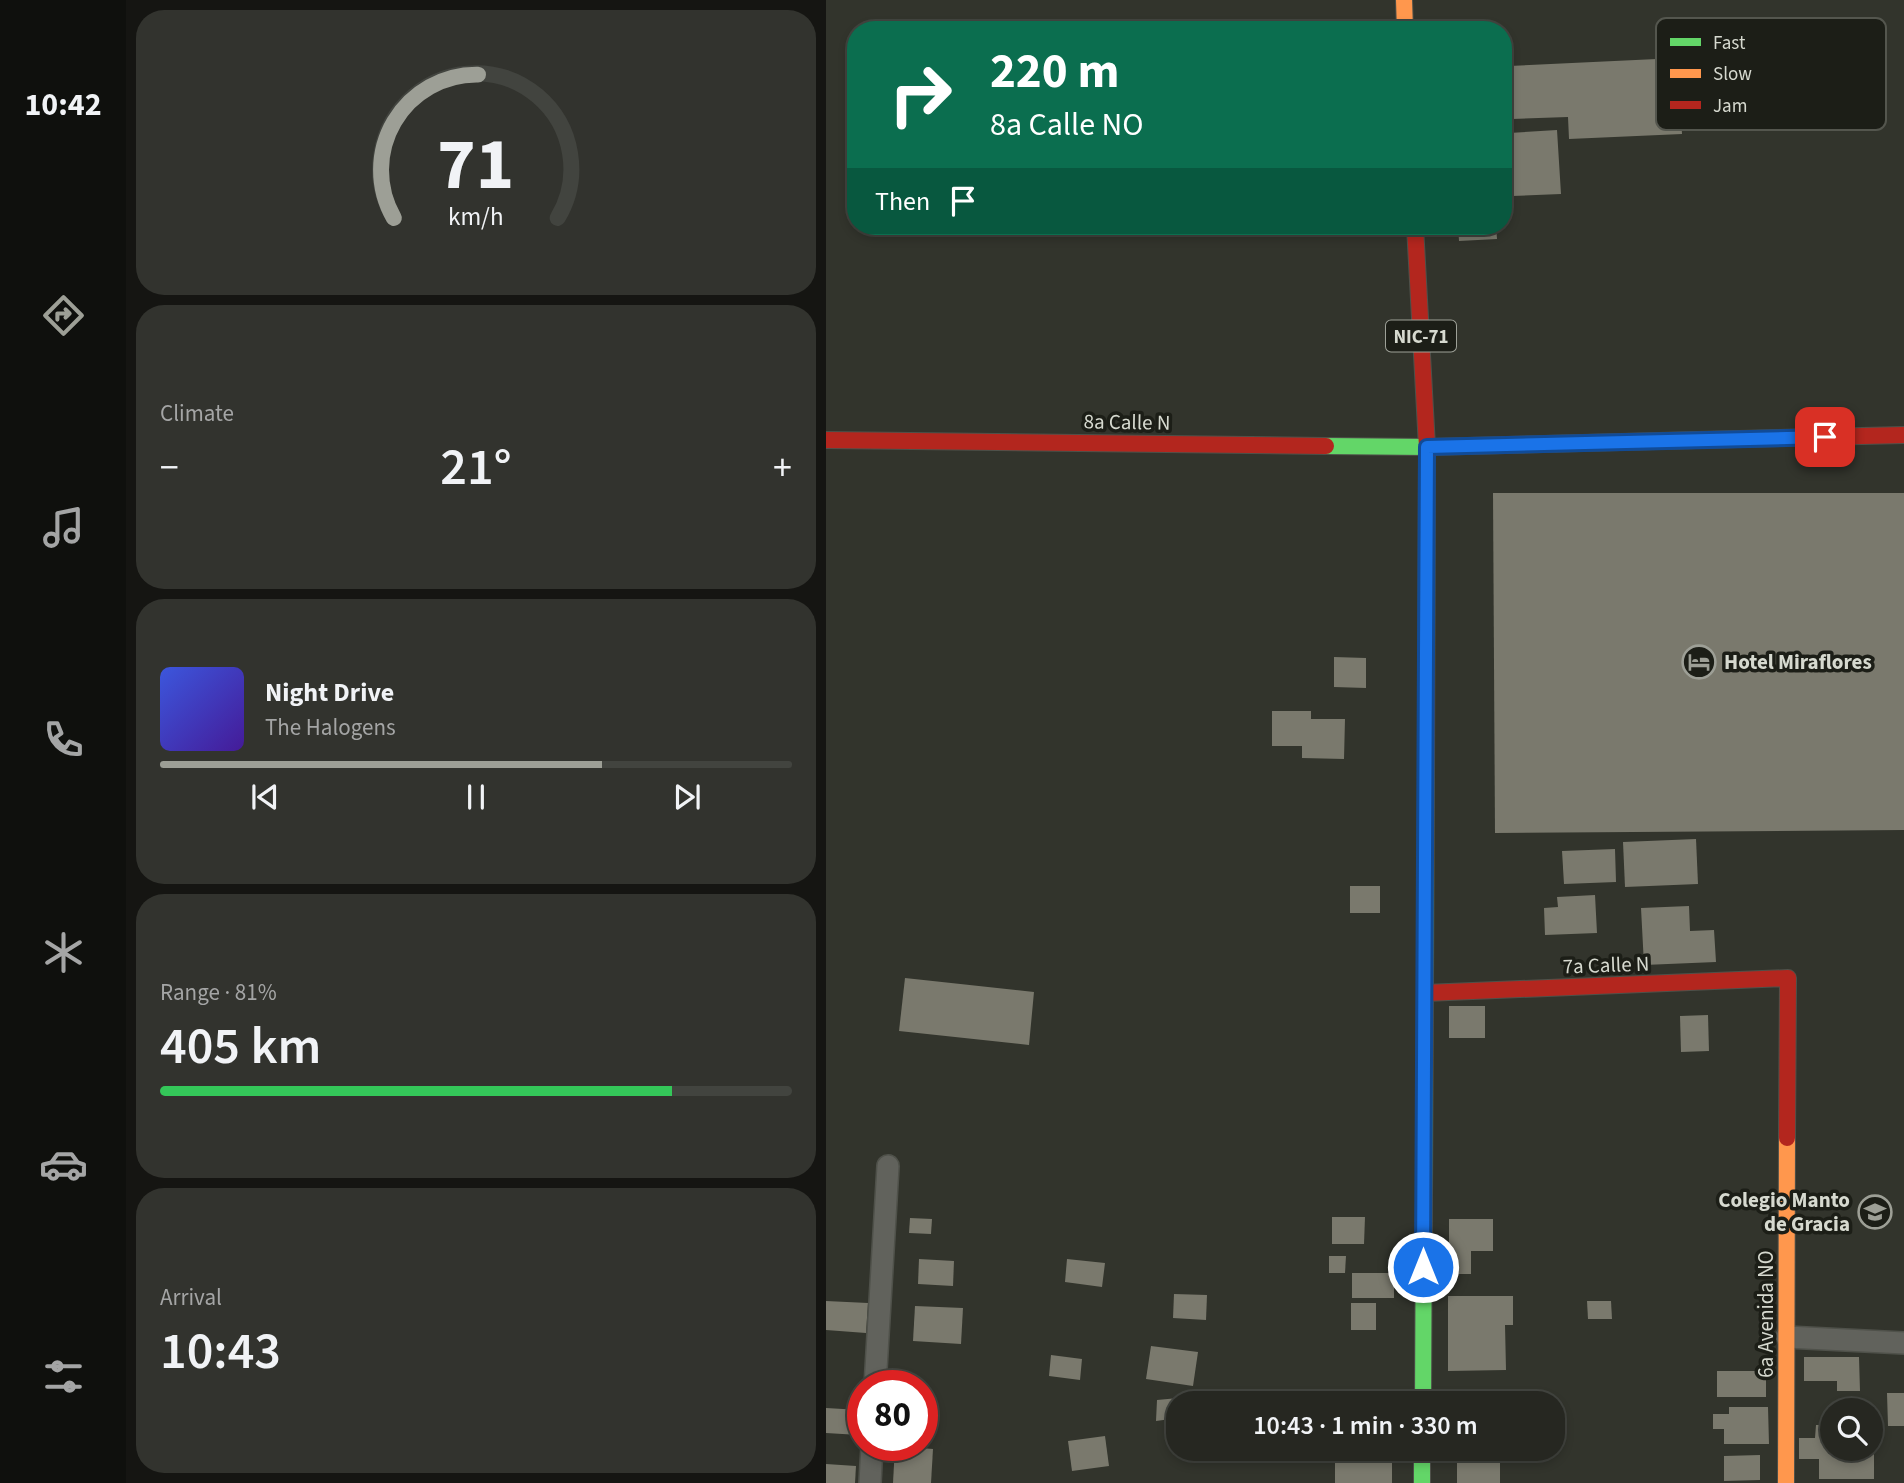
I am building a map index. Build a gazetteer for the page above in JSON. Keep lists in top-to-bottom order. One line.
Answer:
{"streets":{"main road":["NIC-71","8a Calle N","7a Calle N","6a Avenida NO"]},"crossings":[["NIC-71","8a Calle N"],["NIC-71","7a Calle N"],["7a Calle N","6a Avenida NO"]],"places":{"hotel":["Hotel Miraflores"],"school or university":["Colegio Manto de Gracia"]},"legend":["Fast","Slow","Jam"],"page":{"tabs":"10:42","turn":["220 m","8a Calle NO"],"then":"Then","tile":["Climate",["Range · 81%","405 km"],["Arrival","10:43"]],"heat":["−","21°","+"],"song":["Night Drive","The Halogens"],"limit":"80","trip":"10:43 · 1 min · 330 m","gauge":["71","km/h"]}}
